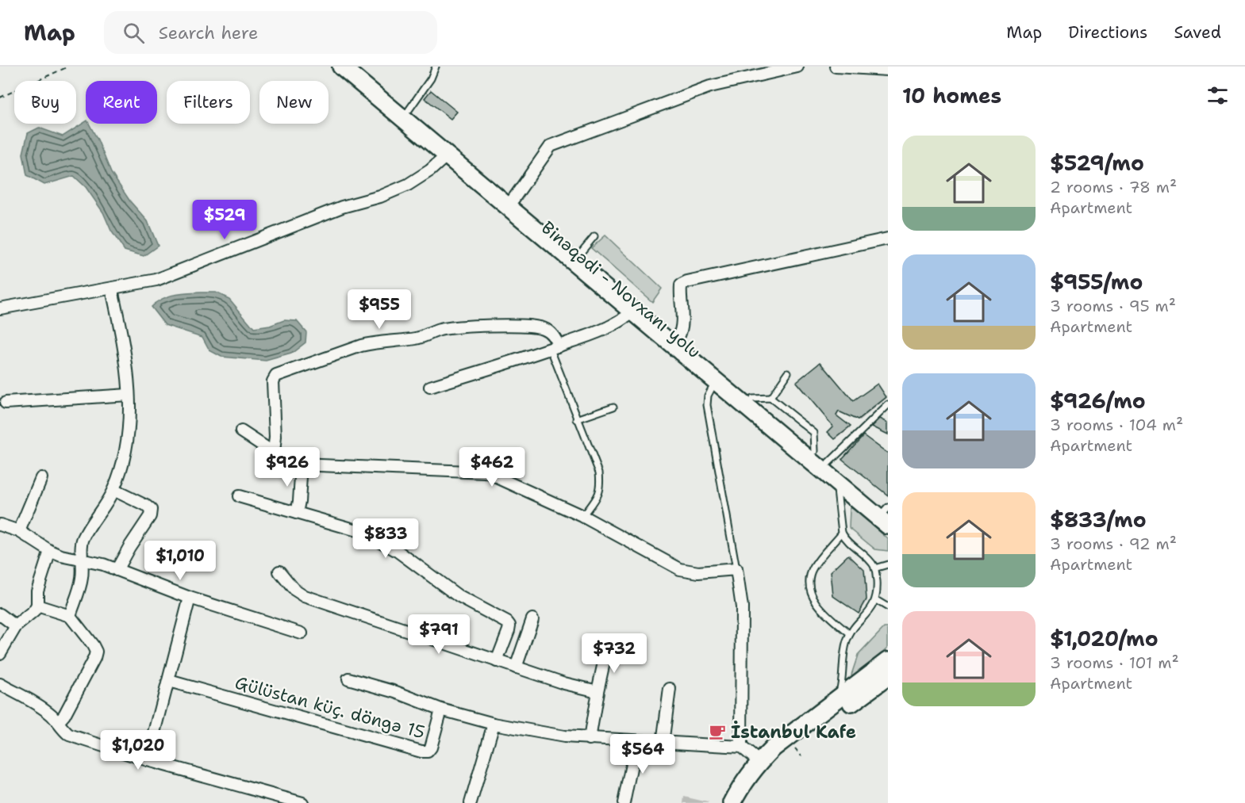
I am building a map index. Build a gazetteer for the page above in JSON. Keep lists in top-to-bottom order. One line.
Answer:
{"streets":{"main road":["Binəqədi - Novxanı yolu"],"street":["Gülüstan küç. döngə 15"]},"places":{"cafe":["İstanbul Kafe"]},"page":{"header":"Map","search":"Search here","nav":["Map","Directions","Saved"],"heading":"10 homes","chip":["Buy","Rent","Filters","New"],"list":[{"name":"$529/mo","note":"2 rooms · 78 m² · Apartment"},{"name":"$955/mo","note":"3 rooms · 95 m² · Apartment"},{"name":"$926/mo","note":"3 rooms · 104 m² · Apartment"},{"name":"$833/mo","note":"3 rooms · 92 m² · Apartment"},{"name":"$1,020/mo","note":"3 rooms · 101 m² · Apartment"}],"price":["$529","$955","$926","$462","$833","$1,010","$791","$732","$1,020","$564"]}}
